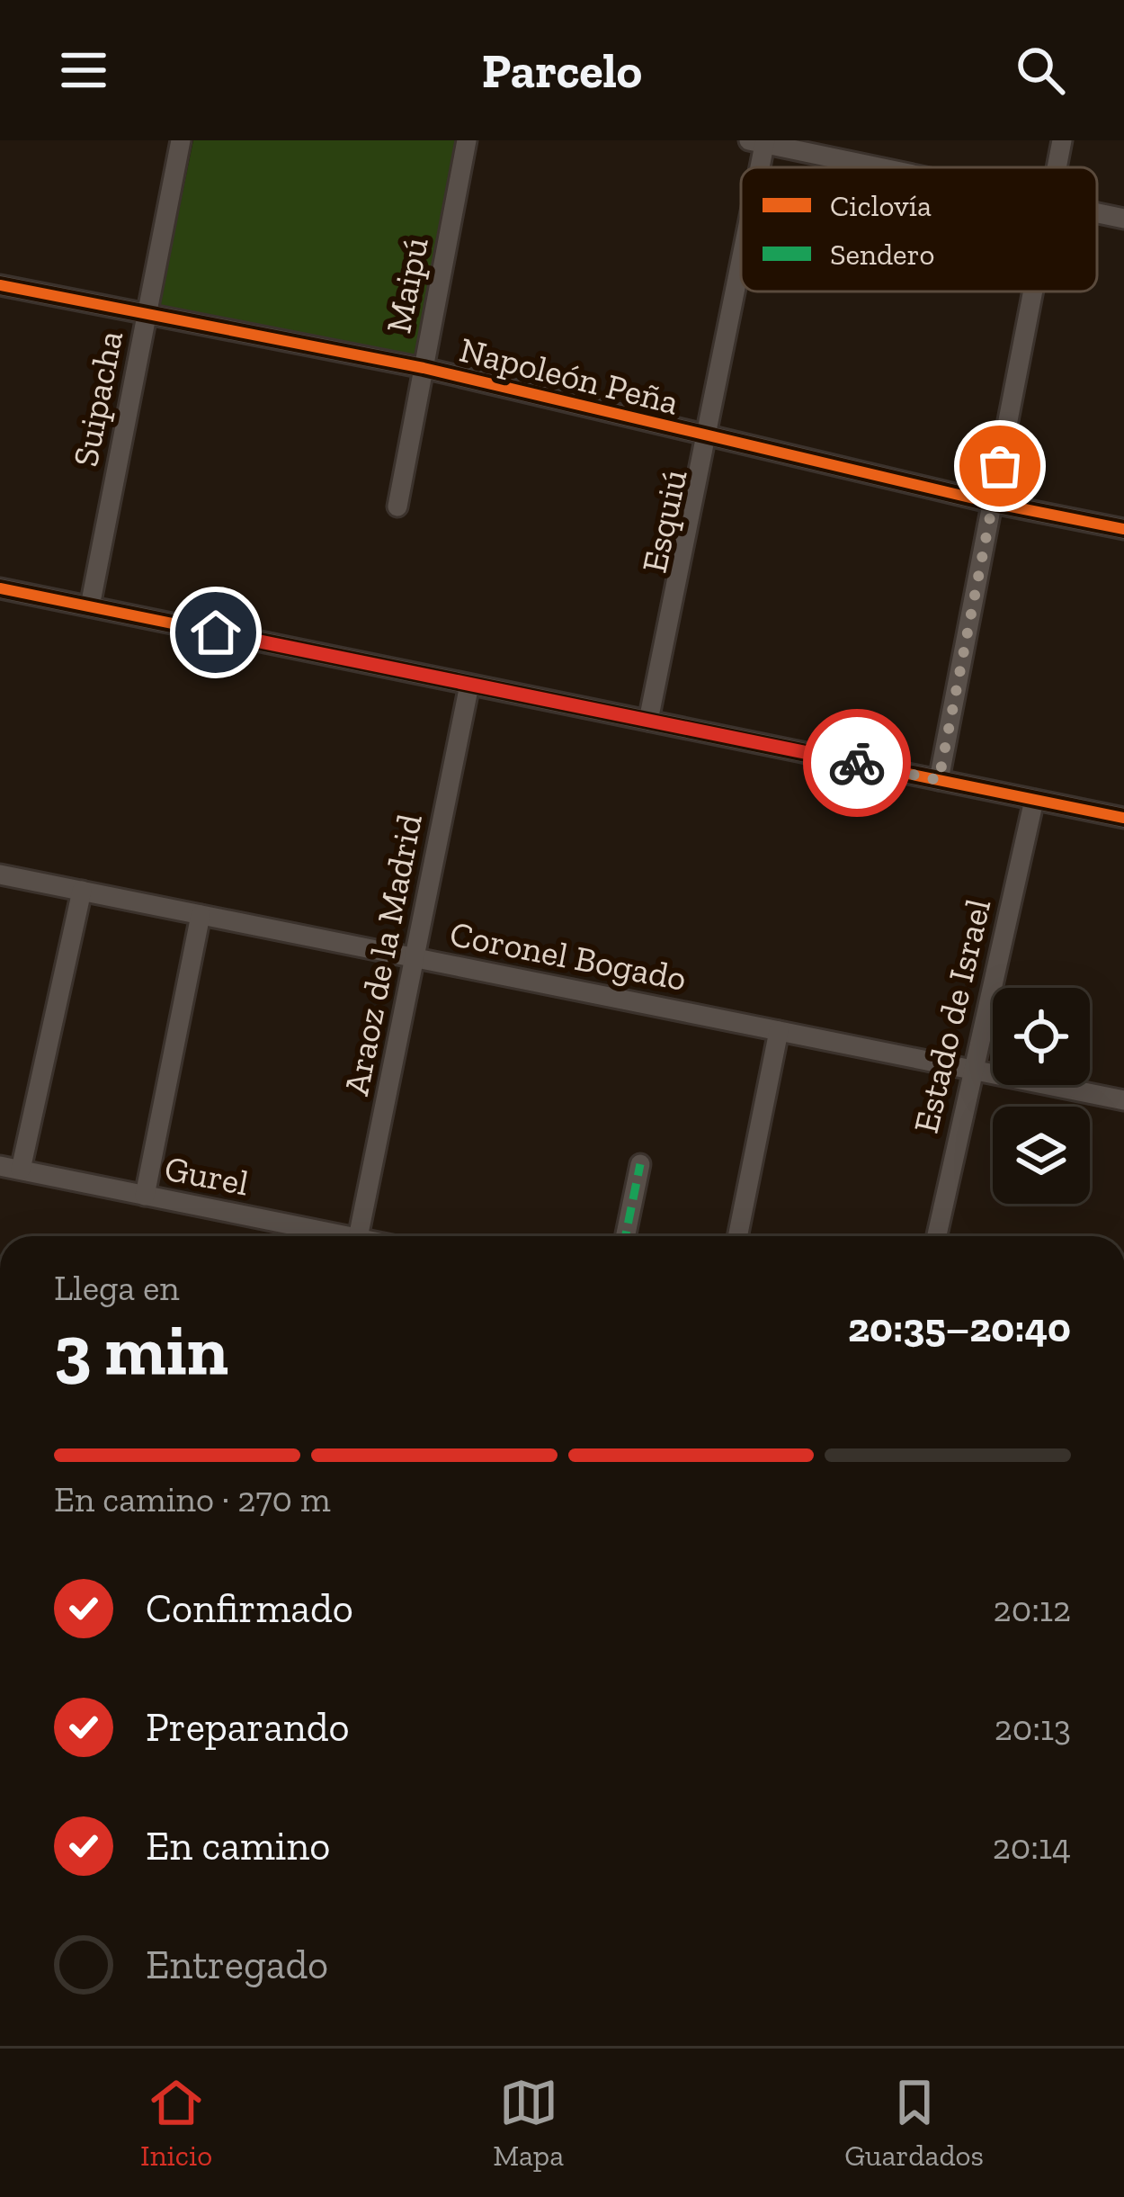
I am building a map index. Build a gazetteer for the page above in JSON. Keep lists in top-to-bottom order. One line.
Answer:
{"streets":{"street":["Maipú","Napoleón Peña","Suipacha","Esquiú","Araoz de la Madrid","Coronel Bogado","Estado de Israel","Gurel"]},"crossings":[["Maipú","Napoleón Peña"],["Napoleón Peña","Suipacha"],["Napoleón Peña","Esquiú"],["Araoz de la Madrid","Coronel Bogado"],["Coronel Bogado","Estado de Israel"]],"legend":["Ciclovía","Sendero"],"page":{"header":"Parcelo","heading":["3 min","Llega en","20:35–20:40"],"bar":"En camino · 270 m","list":[["Confirmado","20:12"],["Preparando","20:13"],["En camino","20:14"],"Entregado"],"tabs":["Inicio","Mapa","Guardados"]}}
